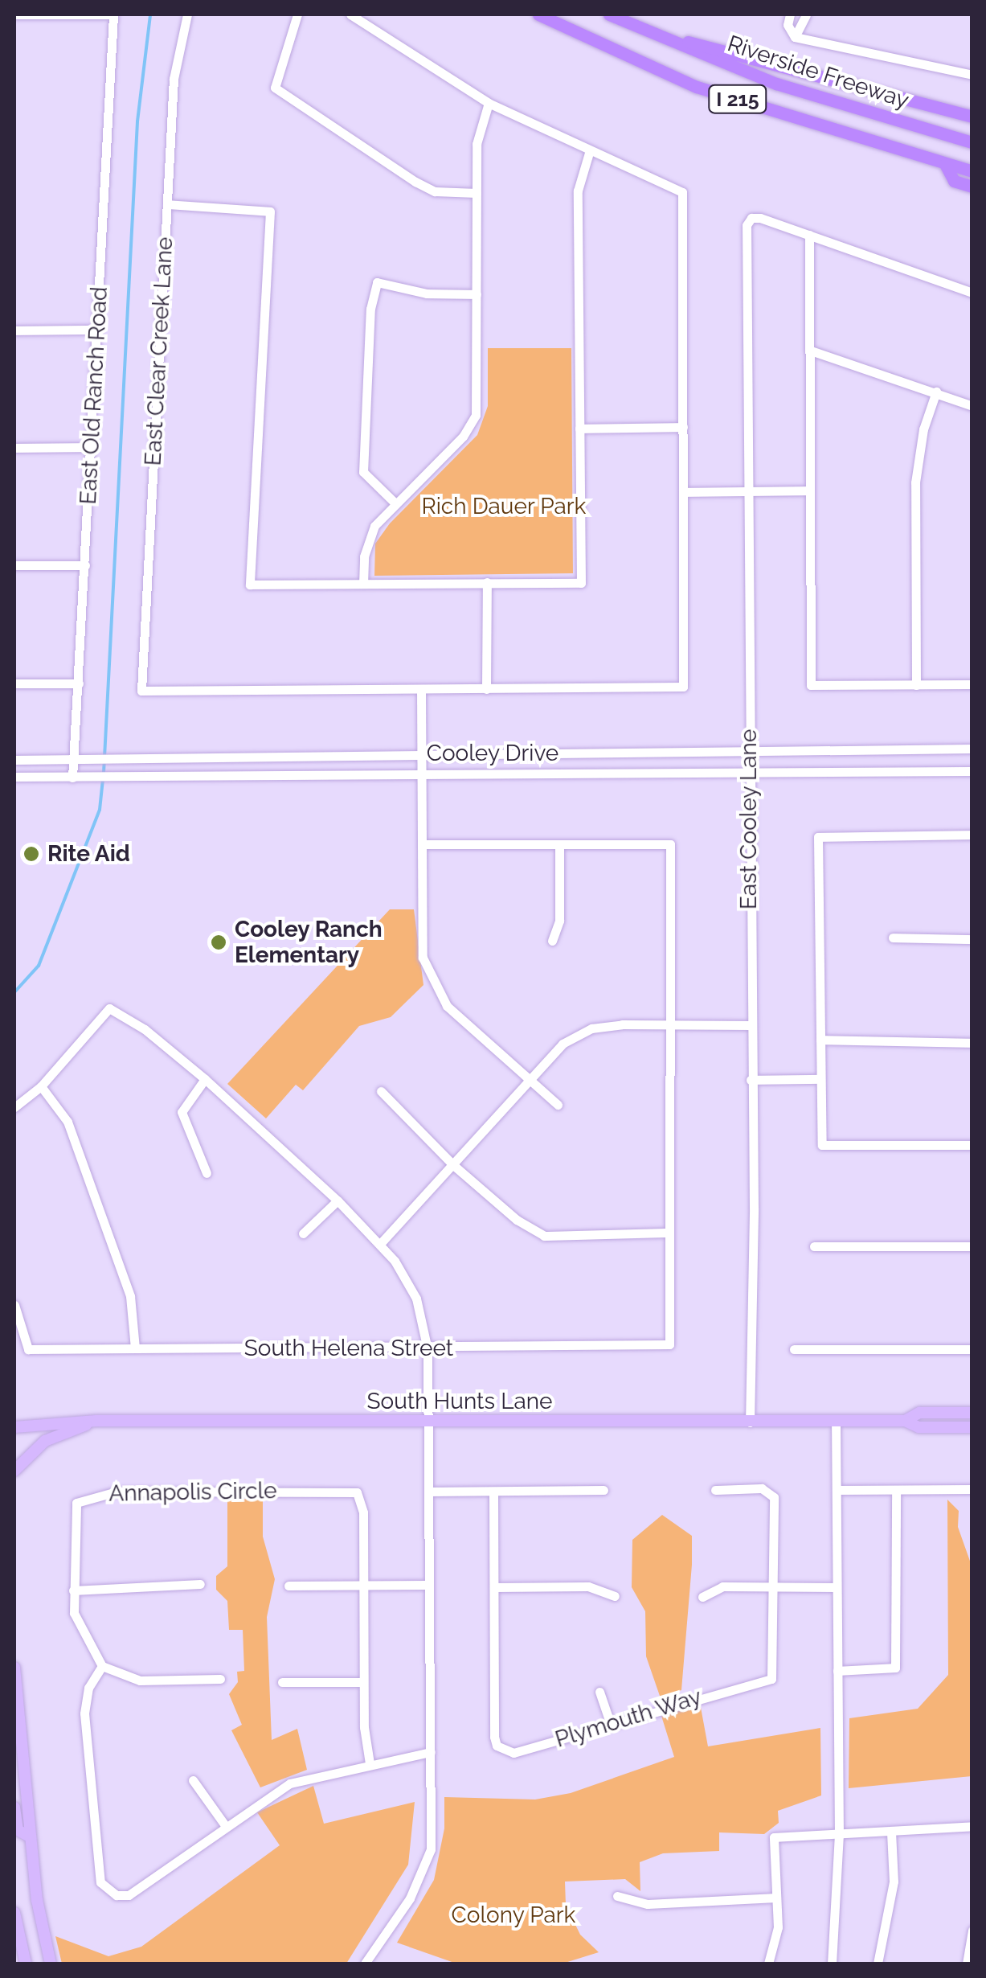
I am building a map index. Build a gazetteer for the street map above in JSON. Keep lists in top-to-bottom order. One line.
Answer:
{"streets":{"highway":["Riverside Freeway","I 215"],"main road":["South Hunts Lane"],"street":["East Clear Creek Lane","East Old Ranch Road","Cooley Drive","East Cooley Lane","South Helena Street","Annapolis Circle","Plymouth Way"]},"crossings":[["East Old Ranch Road","Cooley Drive"],["Cooley Drive","East Cooley Lane"],["East Cooley Lane","South Hunts Lane"]],"parks":["Rich Dauer Park","Colony Park"],"places":["Rite Aid","Cooley Ranch Elementary"]}
